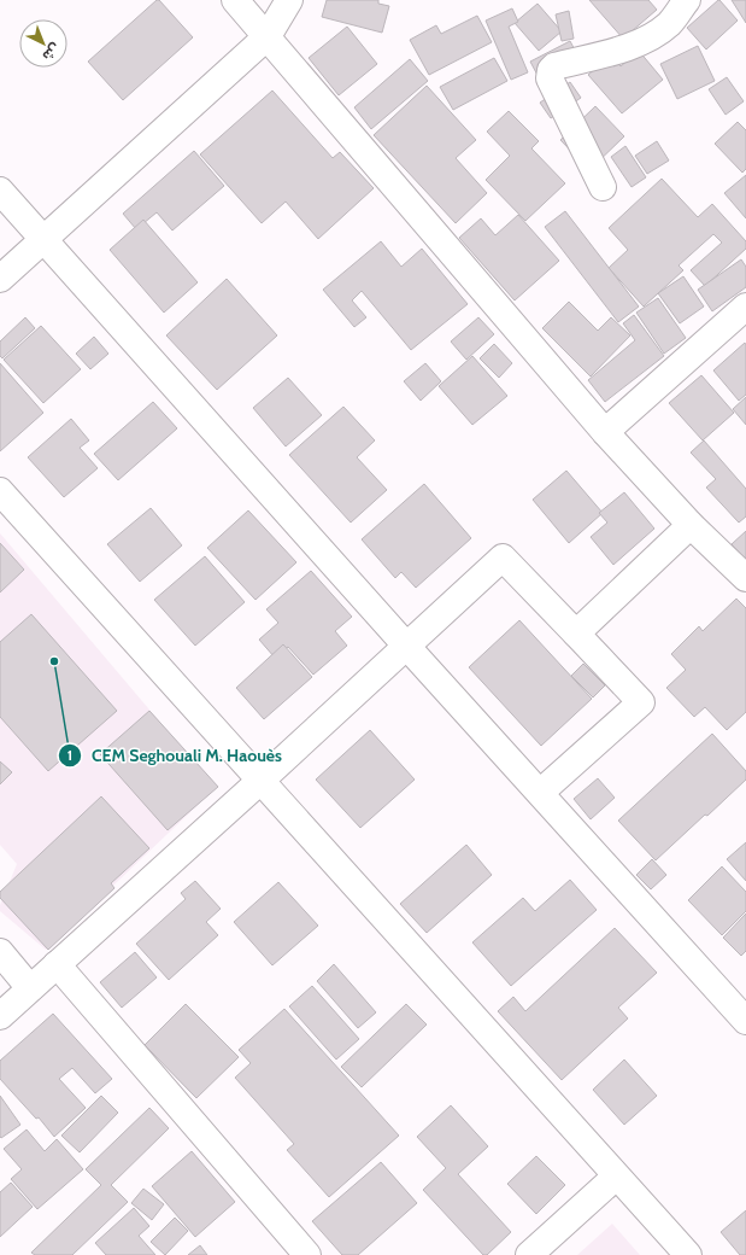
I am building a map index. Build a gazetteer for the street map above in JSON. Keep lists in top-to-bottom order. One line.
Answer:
{"places":["CEM Seghouali M. Haouès"],"north":"bottom right"}
